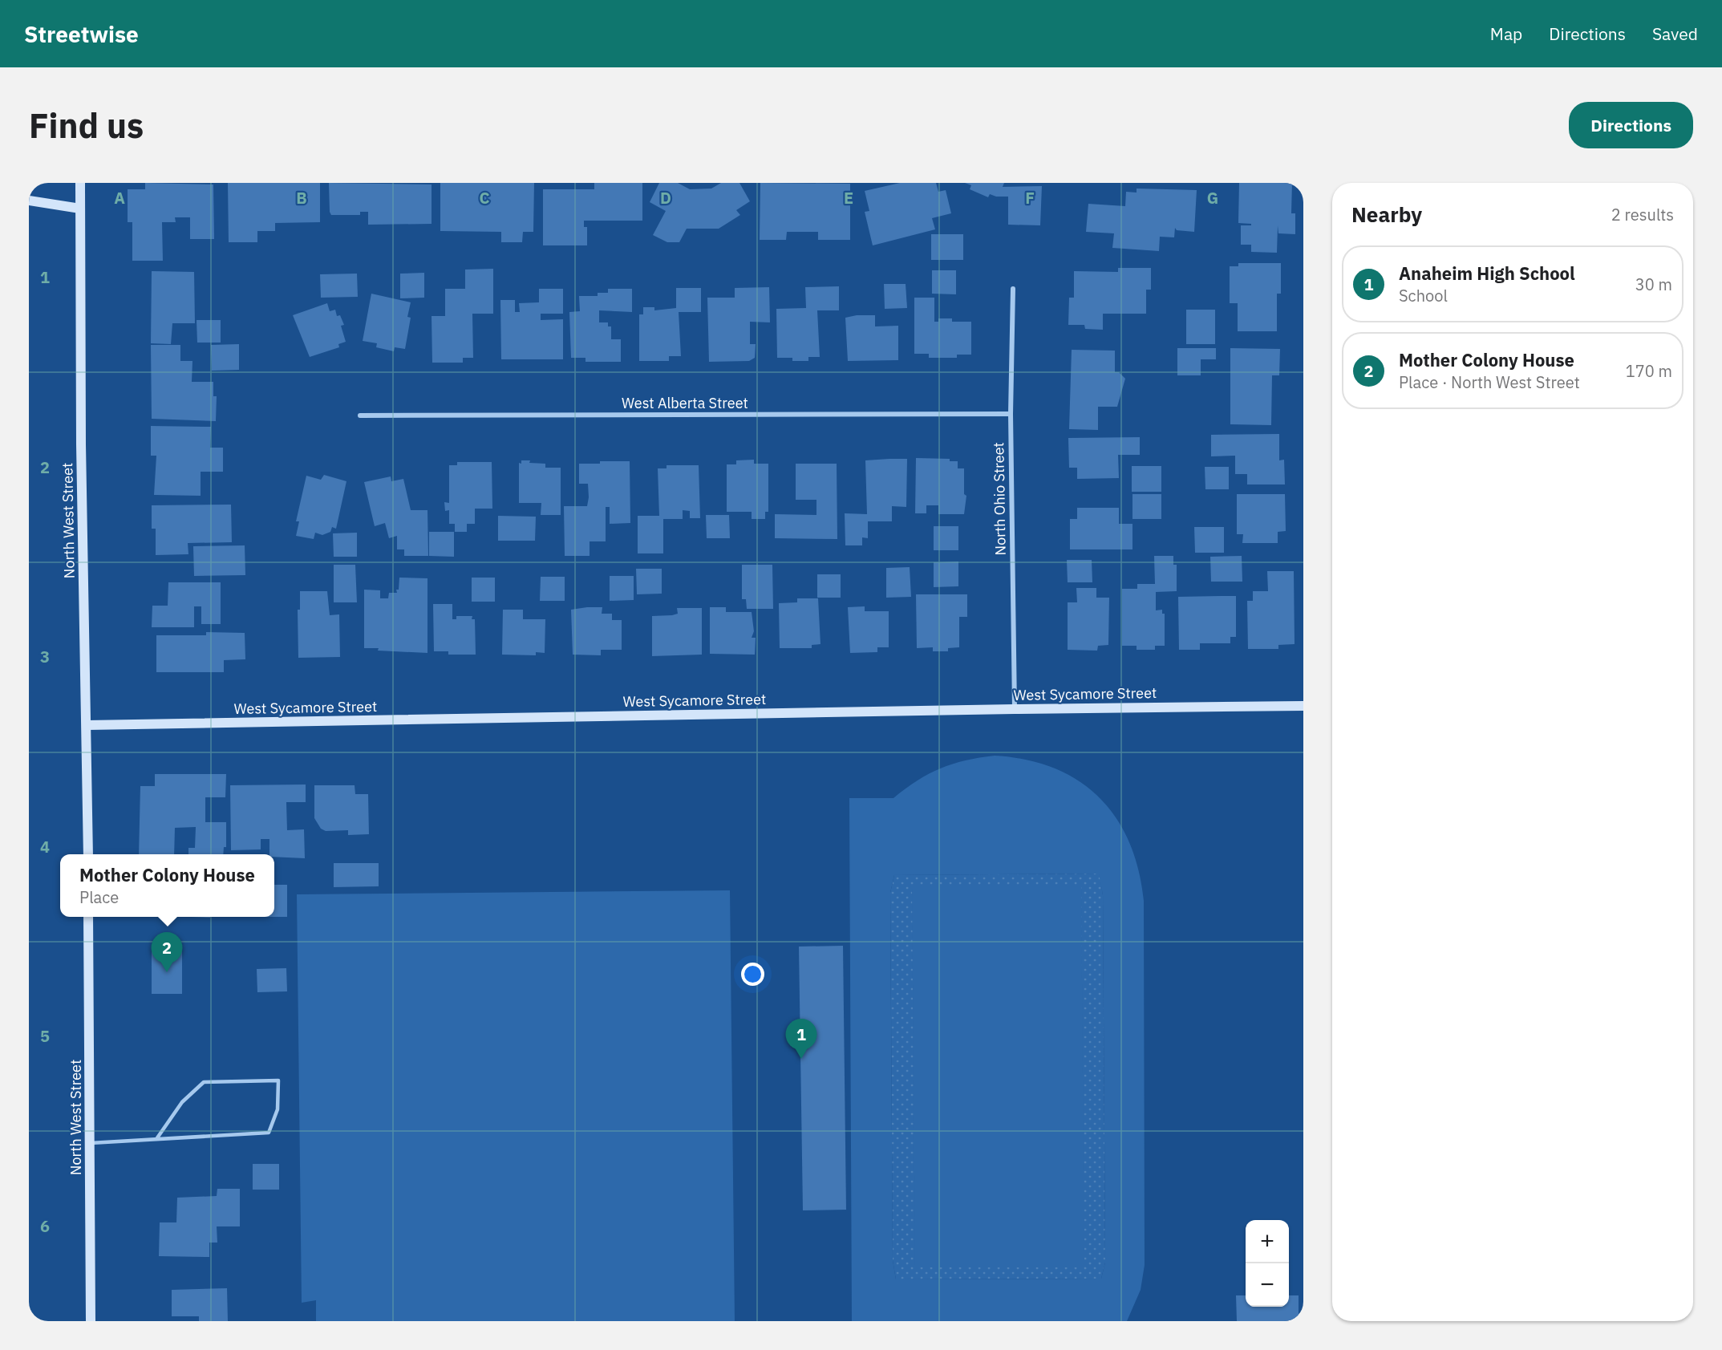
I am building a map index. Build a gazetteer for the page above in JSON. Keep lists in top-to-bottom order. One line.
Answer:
{"streets":{"street":["West Alberta Street","North Ohio Street","North West Street","West Sycamore Street"]},"crossings":[["West Alberta Street","North Ohio Street"],["North Ohio Street","West Sycamore Street"],["North West Street","West Sycamore Street"]],"page":{"header":"Streetwise","nav":["Map","Directions","Saved"],"buttons":"Directions","title":"Find us","heading":["Nearby","2 results"],"list":[{"mark":"1","name":"Anaheim High School","note":"School","value":"30 m"},{"mark":"2","name":"Mother Colony House","note":"Place · North West Street","value":"170 m"}],"popup":["Mother Colony House","Place"],"pins":["2","1"],"map_buttons":["+","−"]},"grid":{"columns":["A","B","C","D","E","F","G"],"rows":["1","2","3","4","5","6"]}}
